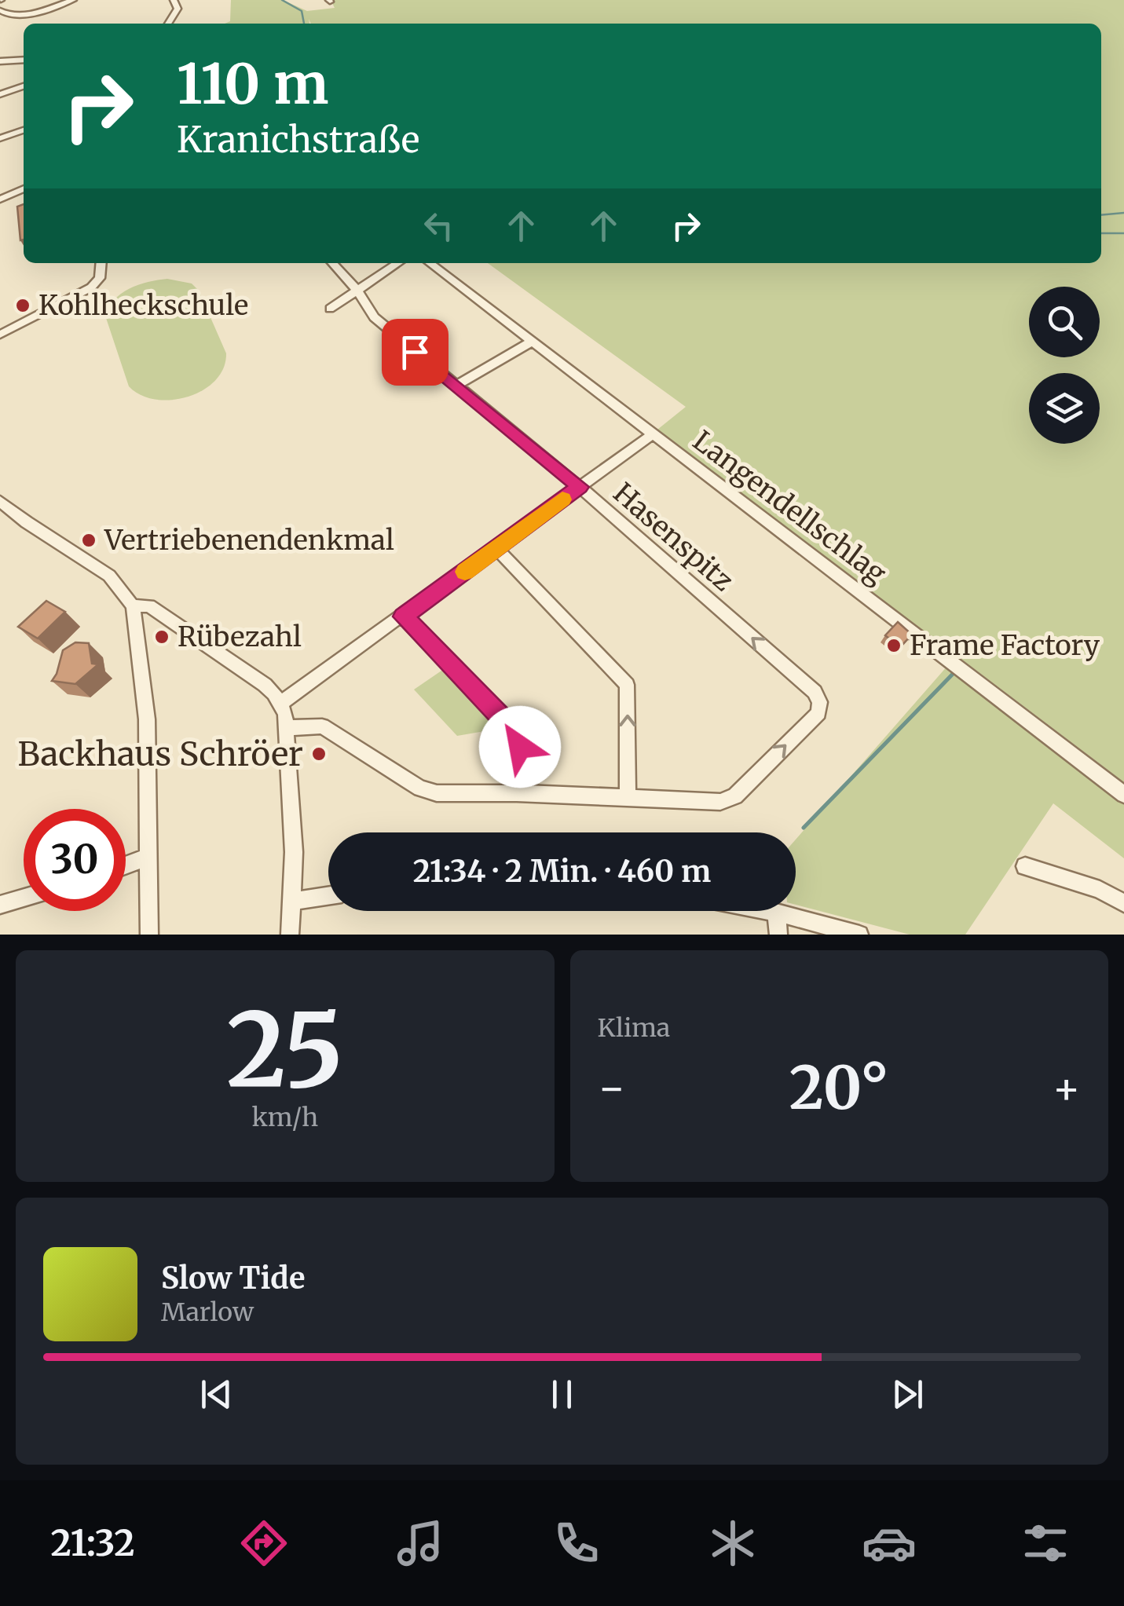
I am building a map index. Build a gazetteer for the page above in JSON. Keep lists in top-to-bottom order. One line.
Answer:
{"streets":{"street":["Langendellschlag","Hasenspitz"]},"places":["Kohlheckschule","Vertriebenendenkmal","Rübezahl","Frame Factory","Backhaus Schröer"],"page":{"turn":["110 m","Kranichstraße"],"limit":"30","trip":"21:34 · 2 Min. · 460 m","tile":[["25","km/h"],"Klima"],"heat":["−","20°","+"],"song":["Slow Tide","Marlow"],"tabs":"21:32"}}
